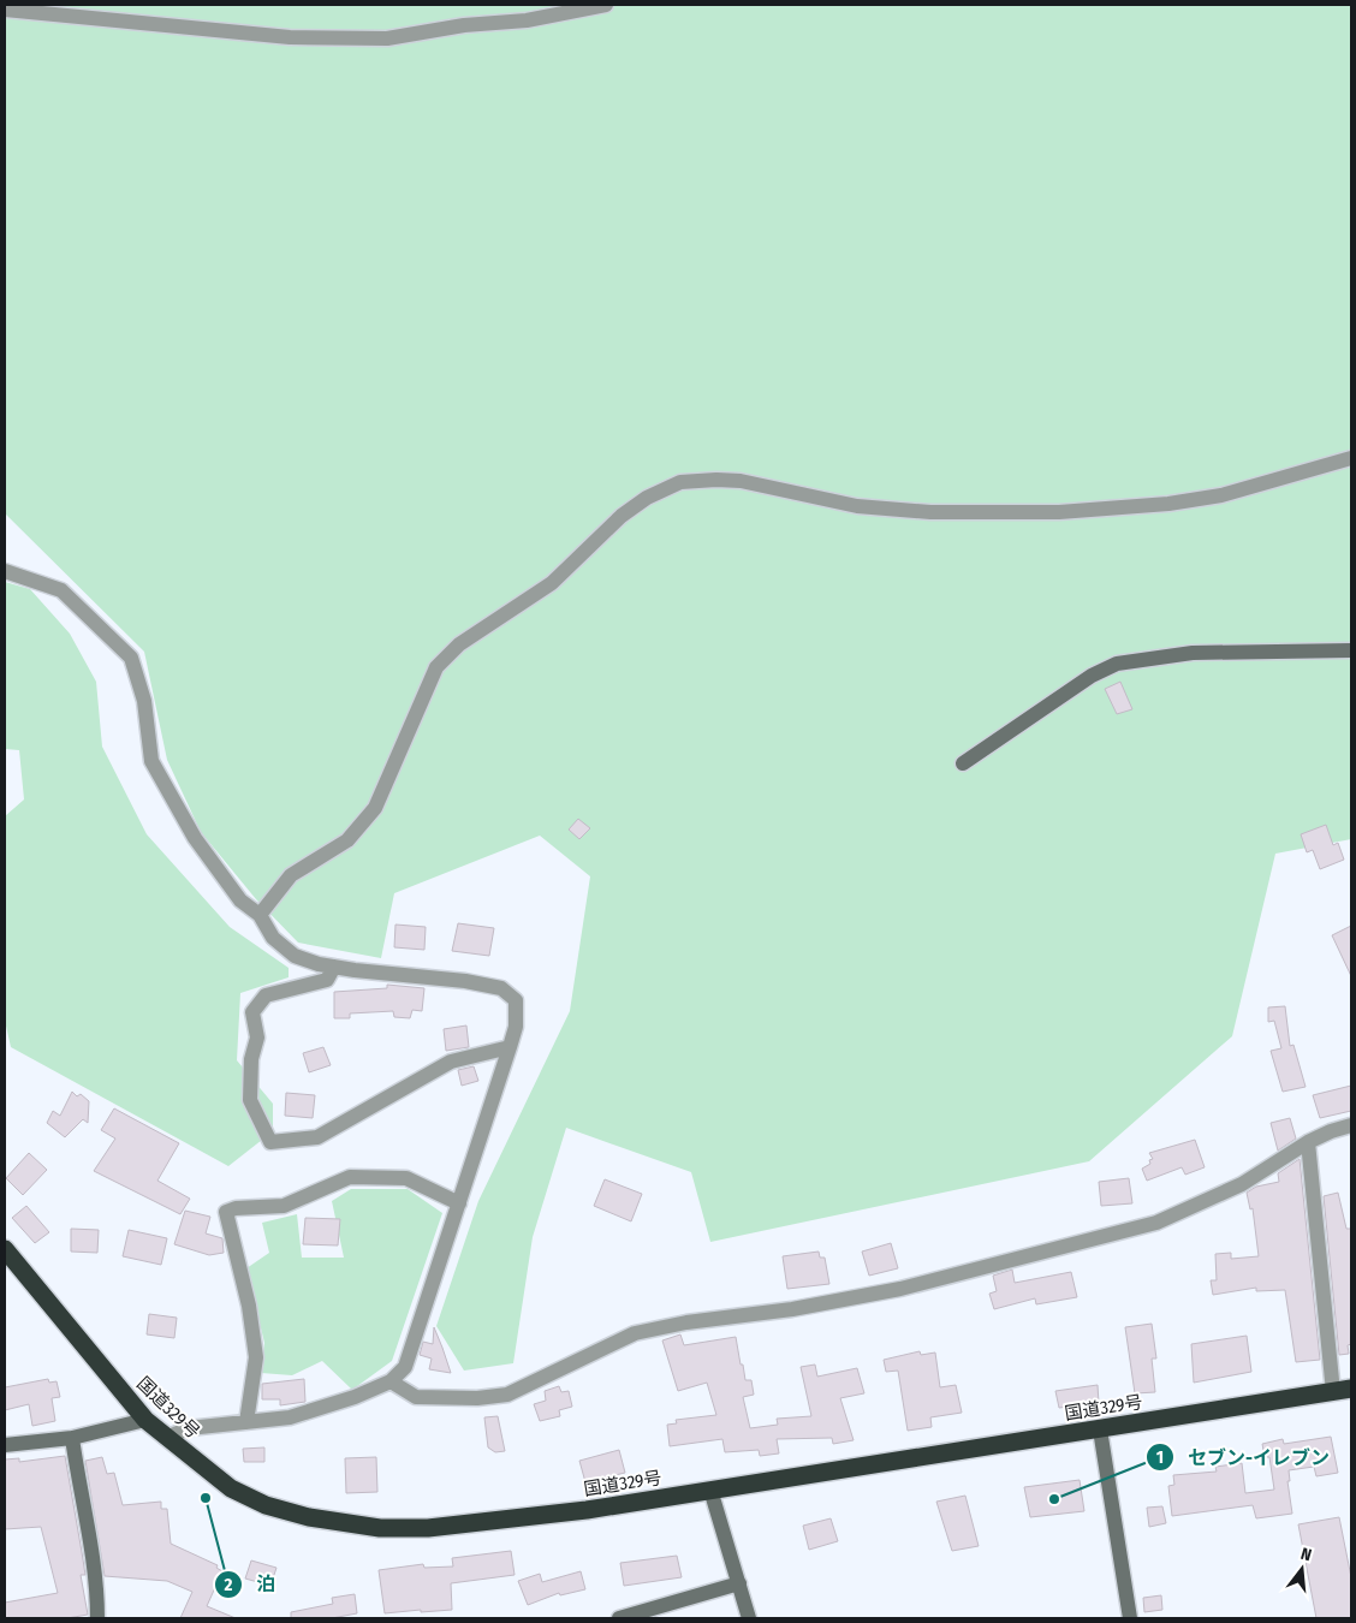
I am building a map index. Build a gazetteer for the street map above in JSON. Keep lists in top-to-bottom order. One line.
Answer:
{"streets":{"highway":["国道329号"]},"places":["泊","セブン-イレブン"],"north":"top"}
